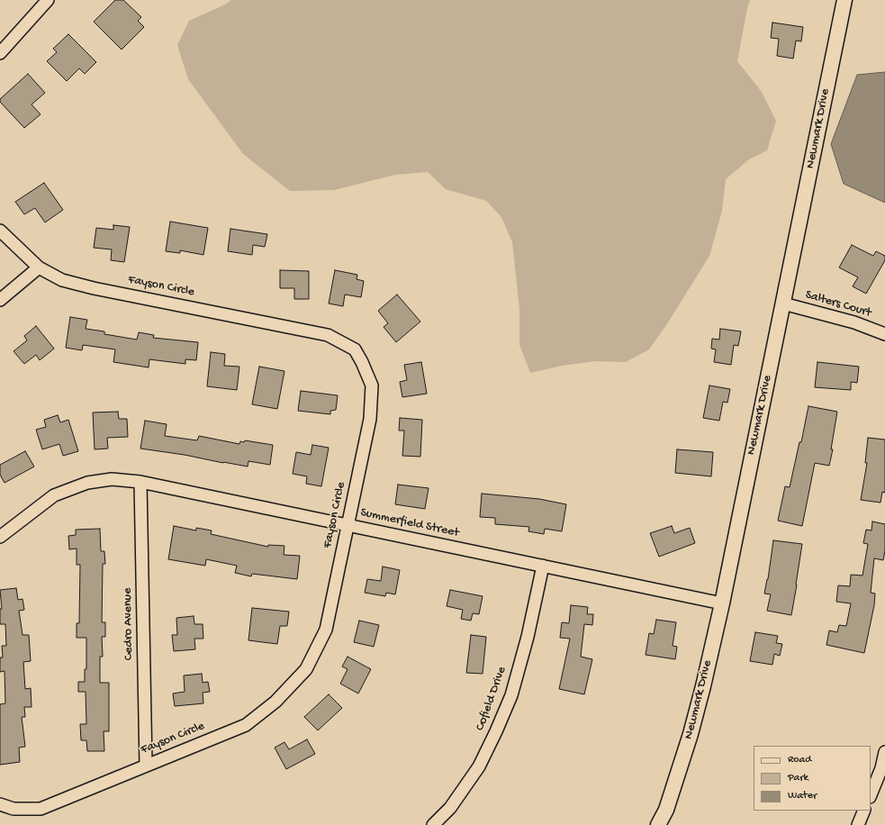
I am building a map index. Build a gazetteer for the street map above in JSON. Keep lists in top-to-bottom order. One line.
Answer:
{"streets":{"street":["Newmark Drive","Fayson Circle","Salters Court","Summerfield Street","Cedro Avenue","Cofield Drive"]},"crossings":[["Newmark Drive","Salters Court"],["Newmark Drive","Summerfield Street"],["Fayson Circle","Summerfield Street"],["Fayson Circle","Cedro Avenue"],["Summerfield Street","Cedro Avenue"],["Summerfield Street","Cofield Drive"]],"legend":["Road","Park","Water"]}
